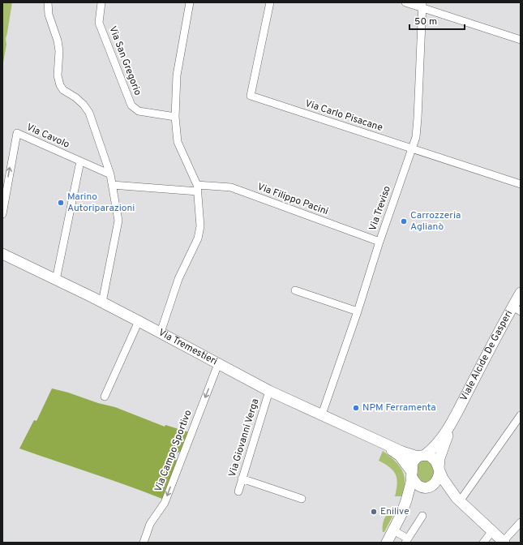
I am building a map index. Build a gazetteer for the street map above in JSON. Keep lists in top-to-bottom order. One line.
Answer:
{"streets":{"main road":["Via Tremestieri","Viale Alcide De Gasperi"],"street":["Via San Gregorio","Via Carlo Pisacane","Via Cavolo","Via Filippo Pacini","Via Treviso","Via Giovanni Verga","Via Campo Sportivo"]},"crossings":[["Via Carlo Pisacane","Via Treviso"],["Via Filippo Pacini","Via Treviso"],["Via Treviso","Via Tremestieri"],["Via Tremestieri","Via Giovanni Verga"],["Via Tremestieri","Via Campo Sportivo"]],"one_way":["Via Campo Sportivo"],"places":["Marino Autoriparazioni","Carrozzeria Aglianò","NPM Ferramenta","Enilive"],"scale_bar":"50 m"}
